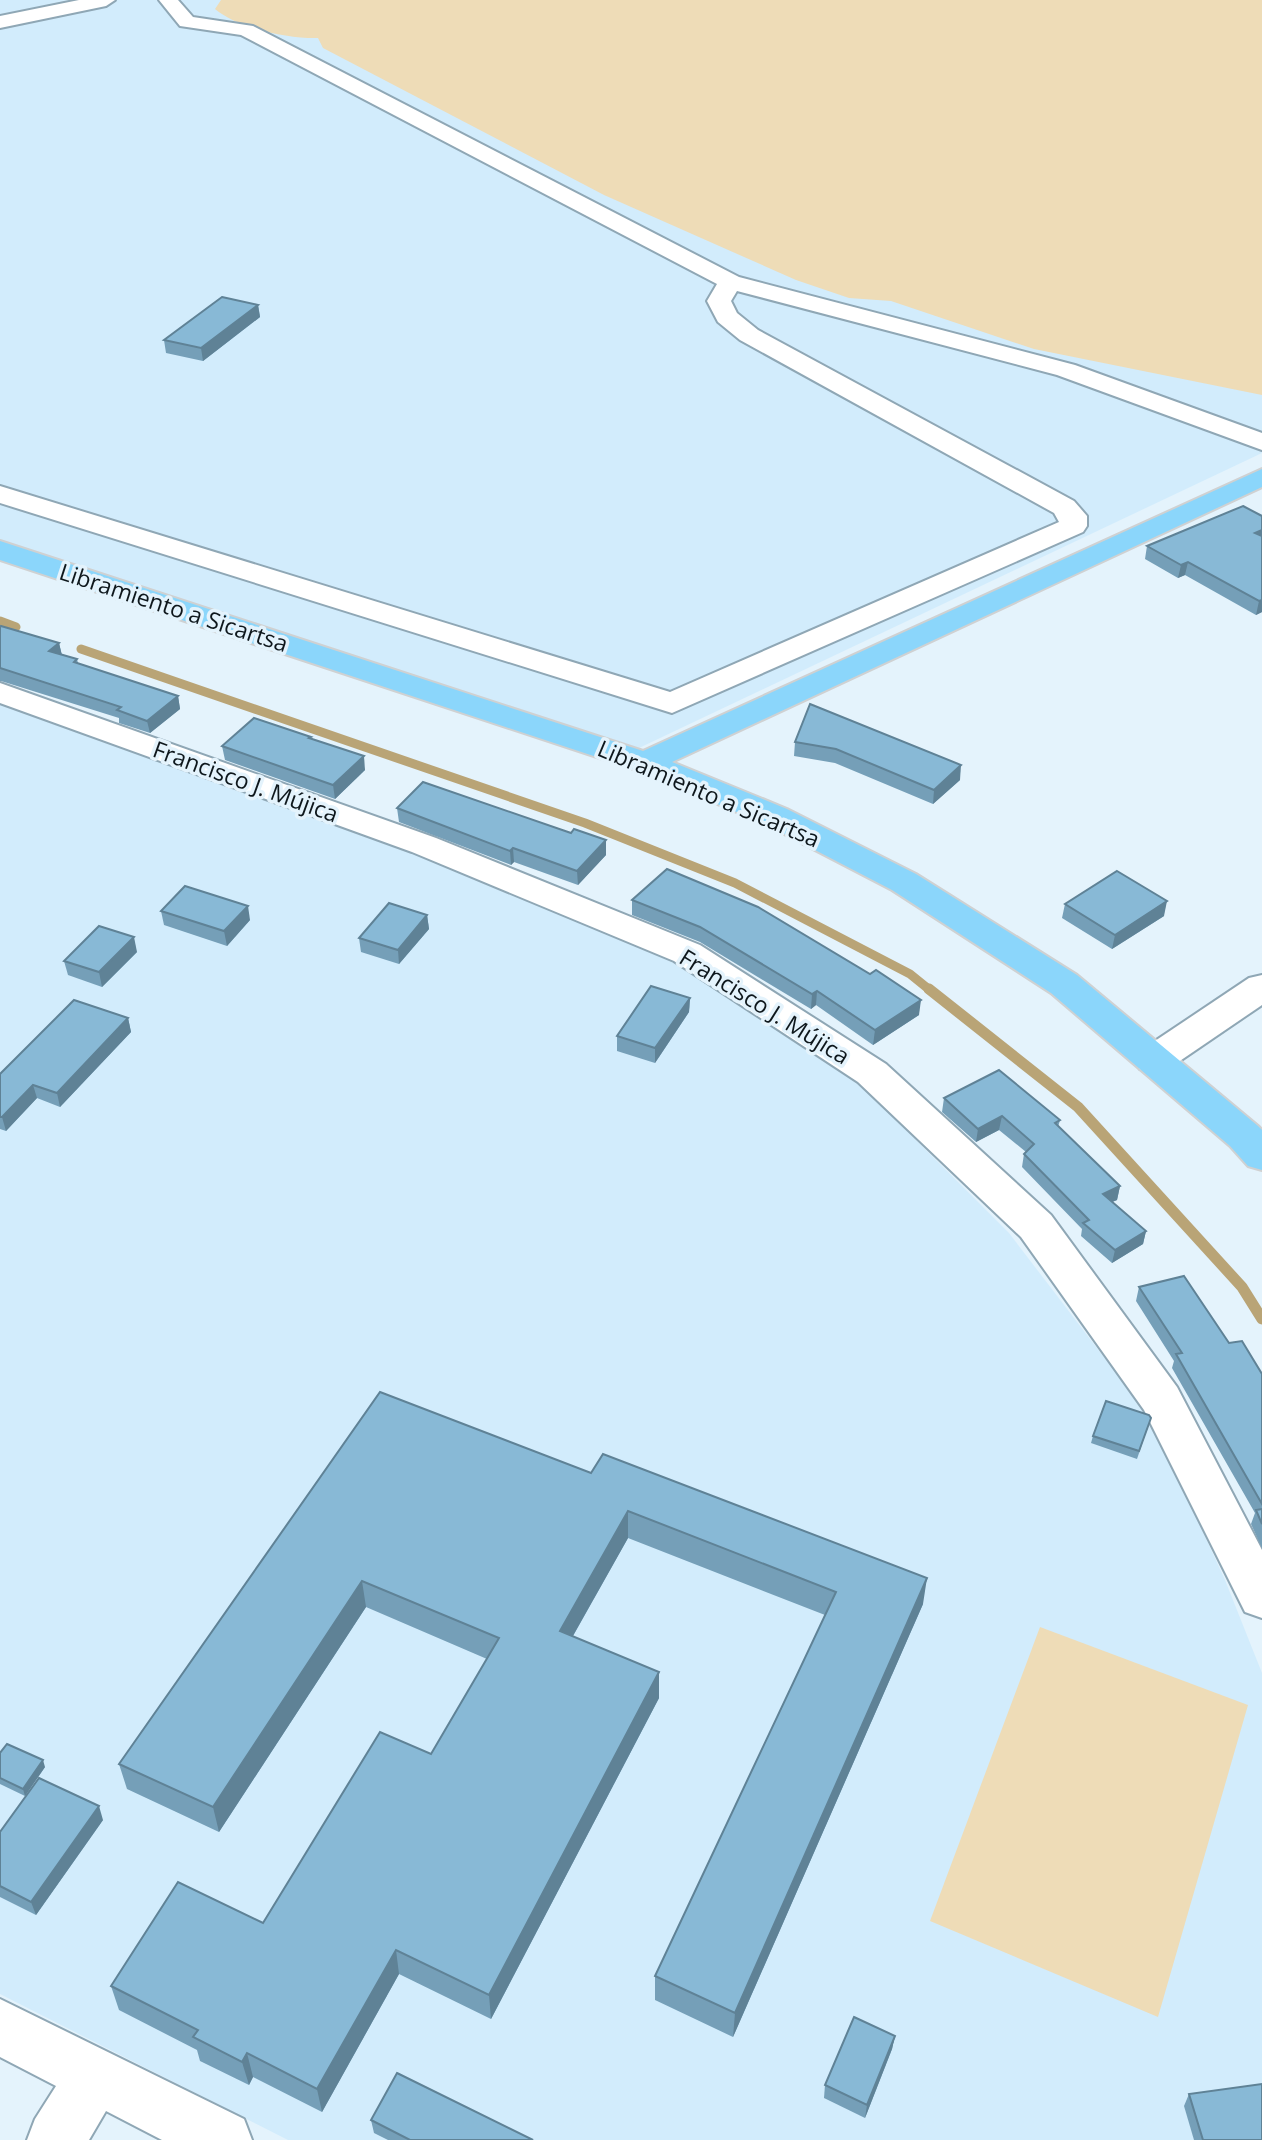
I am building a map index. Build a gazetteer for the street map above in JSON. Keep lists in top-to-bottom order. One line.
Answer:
{"streets":{"main road":["Libramiento a Sicartsa"],"street":["Francisco J. Mújica"]}}
